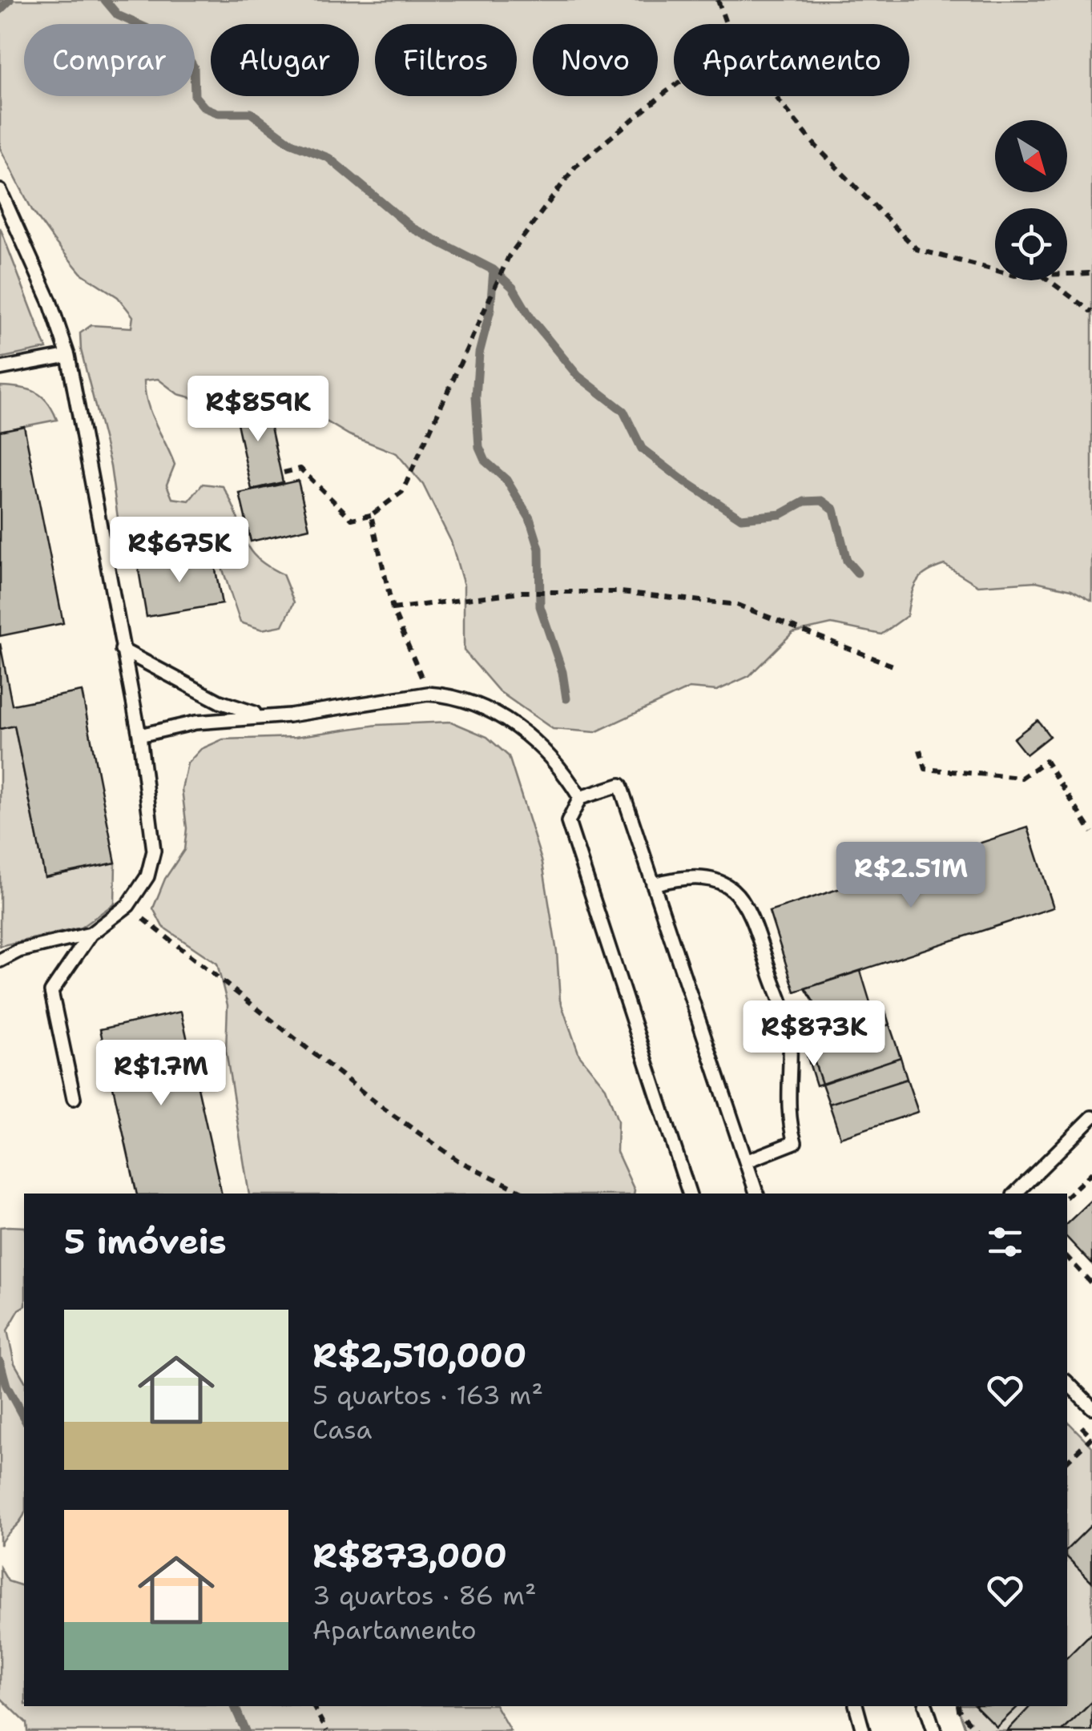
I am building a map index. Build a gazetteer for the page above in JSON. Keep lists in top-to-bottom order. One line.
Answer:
{"north":"bottom right","page":{"chip":["Comprar","Alugar","Filtros","Novo","Apartamento"],"price":["R$859K","R$675K","R$2.51M","R$873K","R$1.7M"],"heading":"5 imóveis","list":[{"name":"R$2,510,000","note":"5 quartos · 163 m² · Casa"},{"name":"R$873,000","note":"3 quartos · 86 m² · Apartamento"}]}}
